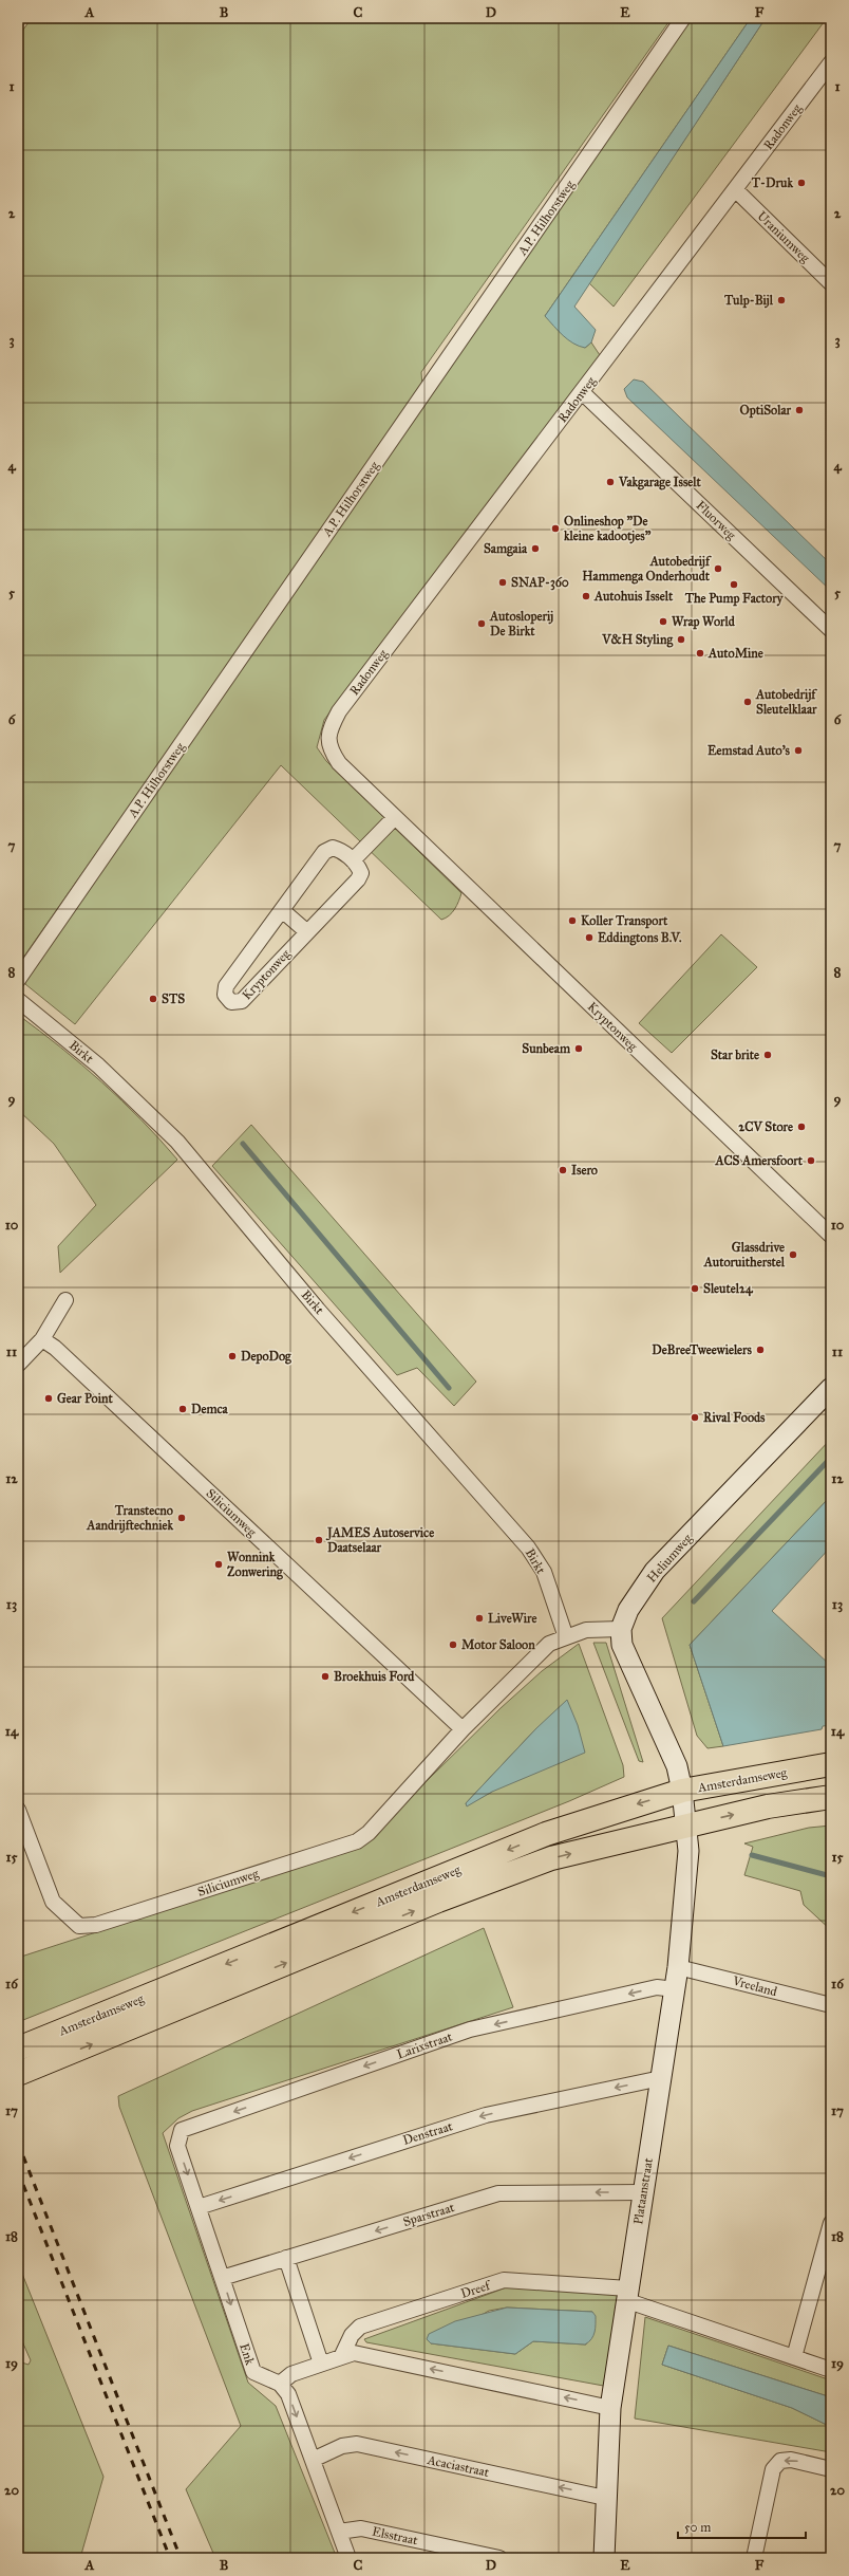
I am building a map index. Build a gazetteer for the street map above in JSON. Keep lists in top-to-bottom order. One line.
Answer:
{"streets":{"main road":["Amsterdamseweg"],"street":["Radonweg","A.P. Hilhorstweg","Uraniumweg","Fluorweg","Kryptonweg","Birkt","Siliciumweg","Heliumweg","Vreeland","Larixstraat","Denstraat","Plataanstraat","Sparstraat","Dreef","Enk","Acaciastraat","Elsstraat"]},"crossings":[["Radonweg","Uraniumweg"],["Radonweg","Fluorweg"],["Radonweg","Kryptonweg"],["Birkt","Siliciumweg"],["Siliciumweg","Heliumweg"],["Amsterdamseweg","Plataanstraat"],["Vreeland","Plataanstraat"],["Larixstraat","Plataanstraat"],["Larixstraat","Enk"],["Denstraat","Plataanstraat"],["Denstraat","Enk"],["Plataanstraat","Sparstraat"],["Plataanstraat","Dreef"],["Plataanstraat","Acaciastraat"],["Sparstraat","Enk"]],"one_way":["Larixstraat","Denstraat","Sparstraat"],"places":["T-Druk","Tulp-Bijl","OptiSolar","Vakgarage Isselt","Onlineshop \"De kleine kadootjes\"","Samgaia","Autobedrijf Hammenga Onderhoudt","SNAP-360","The Pump Factory","Autohuis Isselt","Wrap World","Autosloperij De Birkt","V&H Styling","AutoMine","Autobedrijf Sleutelklaar","Eemstad Auto's","Koller Transport","Eddingtons B.V.","STS","Sunbeam","Star brite","2CV Store","ACS Amersfoort","Isero","Glassdrive Autoruitherstel","Sleutel24","DeBreeTweewielers","DepoDog","Gear Point","Demca","Rival Foods","Transtecno Aandrijftechniek","JAMES Autoservice Daatselaar","Wonnink Zonwering","LiveWire","Motor Saloon","Broekhuis Ford"],"scale_bar":"50 m","grid":{"columns":["A","B","C","D","E","F"],"rows":["1","2","3","4","5","6","7","8","9","10","11","12","13","14","15","16","17","18","19","20"]}}
